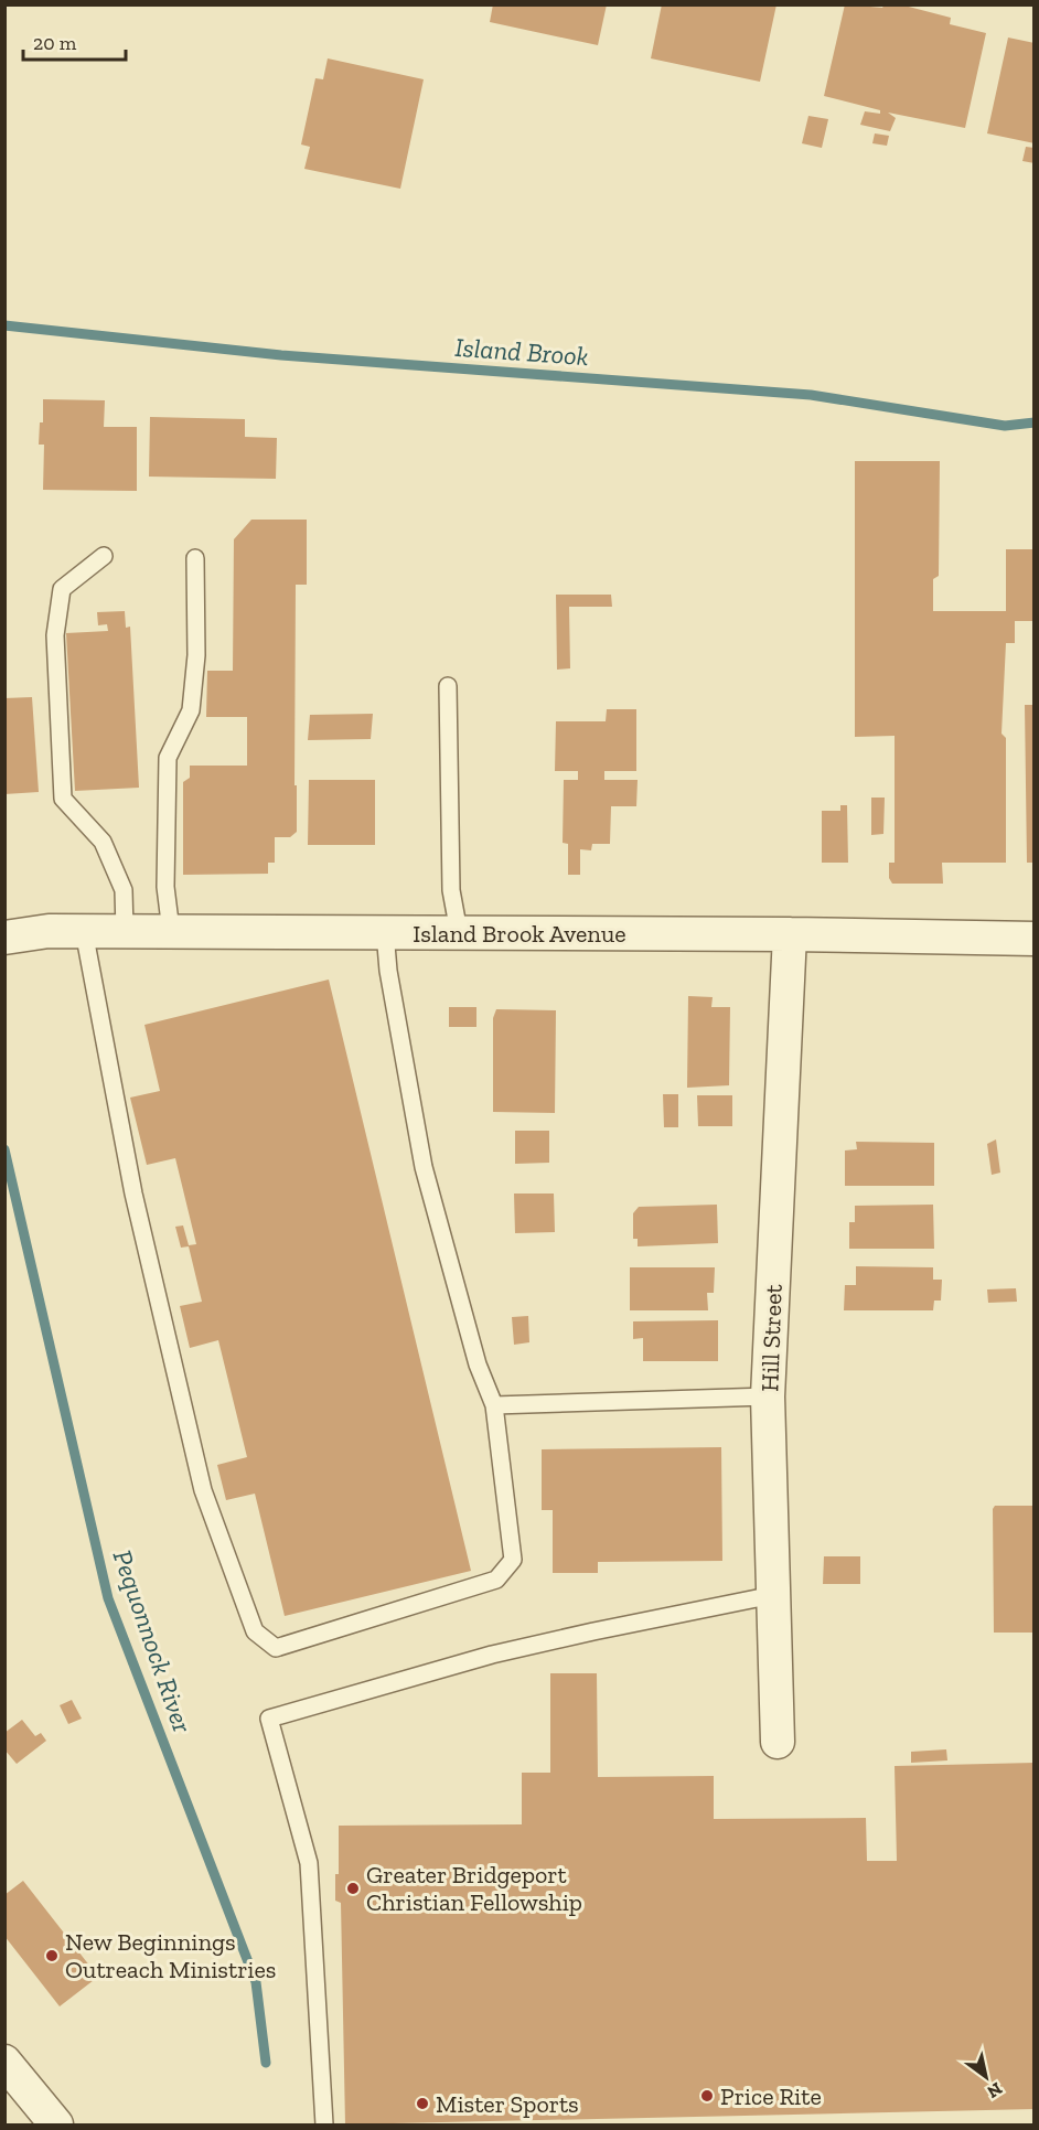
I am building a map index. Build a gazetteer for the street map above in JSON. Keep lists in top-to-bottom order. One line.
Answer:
{"streets":{"street":["Island Brook Avenue","Hill Street"]},"crossings":[["Island Brook Avenue","Hill Street"]],"water":["Island Brook","Pequonnock River"],"places":["Greater Bridgeport Christian Fellowship","New Beginnings Outreach Ministries","Price Rite","Mister Sports"],"scale_bar":"20 m","north":"bottom right"}
